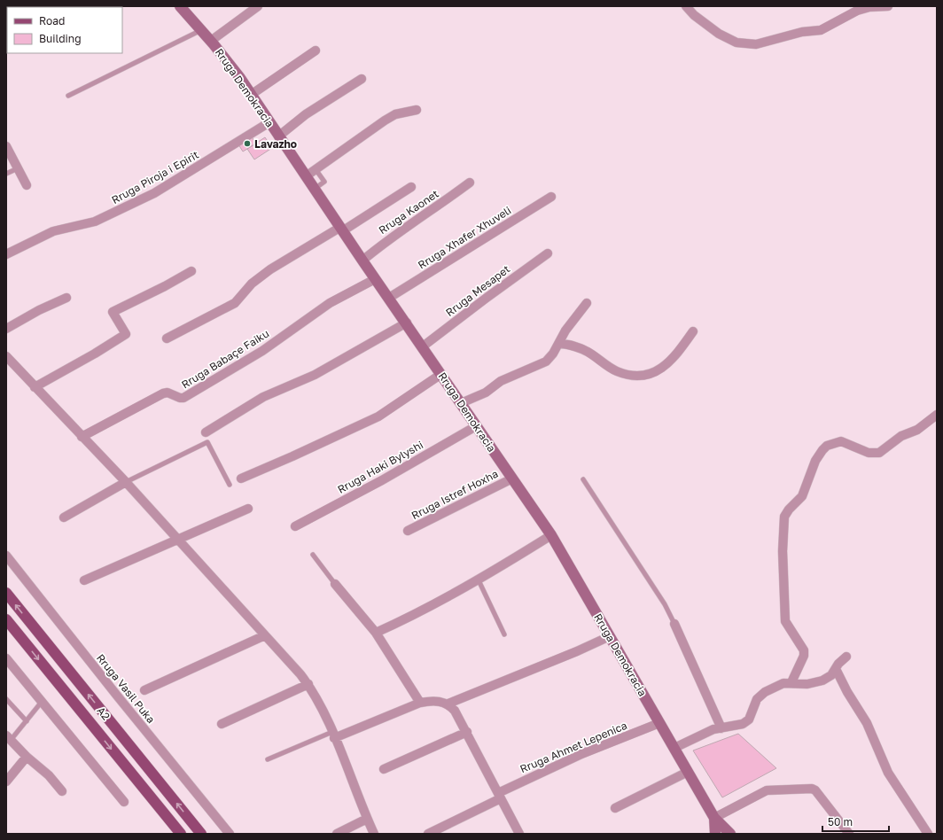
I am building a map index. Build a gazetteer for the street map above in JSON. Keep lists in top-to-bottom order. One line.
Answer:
{"streets":{"main road":["Rruga Demokracia","A2"],"street":["Rruga Piroja i Epirit","Rruga Kaonet","Rruga Xhafer Xhuveli","Rruga Mesapet","Rruga Babaçe Faiku","Rruga Haki Bylyshi","Rruga Istref Hoxha","Rruga Vasil Puka","Rruga Ahmet Lepenica"]},"crossings":[["Rruga Demokracia","Rruga Piroja i Epirit"],["Rruga Demokracia","Rruga Kaonet"],["Rruga Demokracia","Rruga Xhafer Xhuveli"],["Rruga Demokracia","Rruga Mesapet"],["Rruga Demokracia","Rruga Babaçe Faiku"],["Rruga Demokracia","Rruga Haki Bylyshi"],["Rruga Demokracia","Rruga Istref Hoxha"],["Rruga Demokracia","Rruga Ahmet Lepenica"]],"places":["Lavazho"],"legend":["Road","Building"],"scale_bar":"50 m"}
